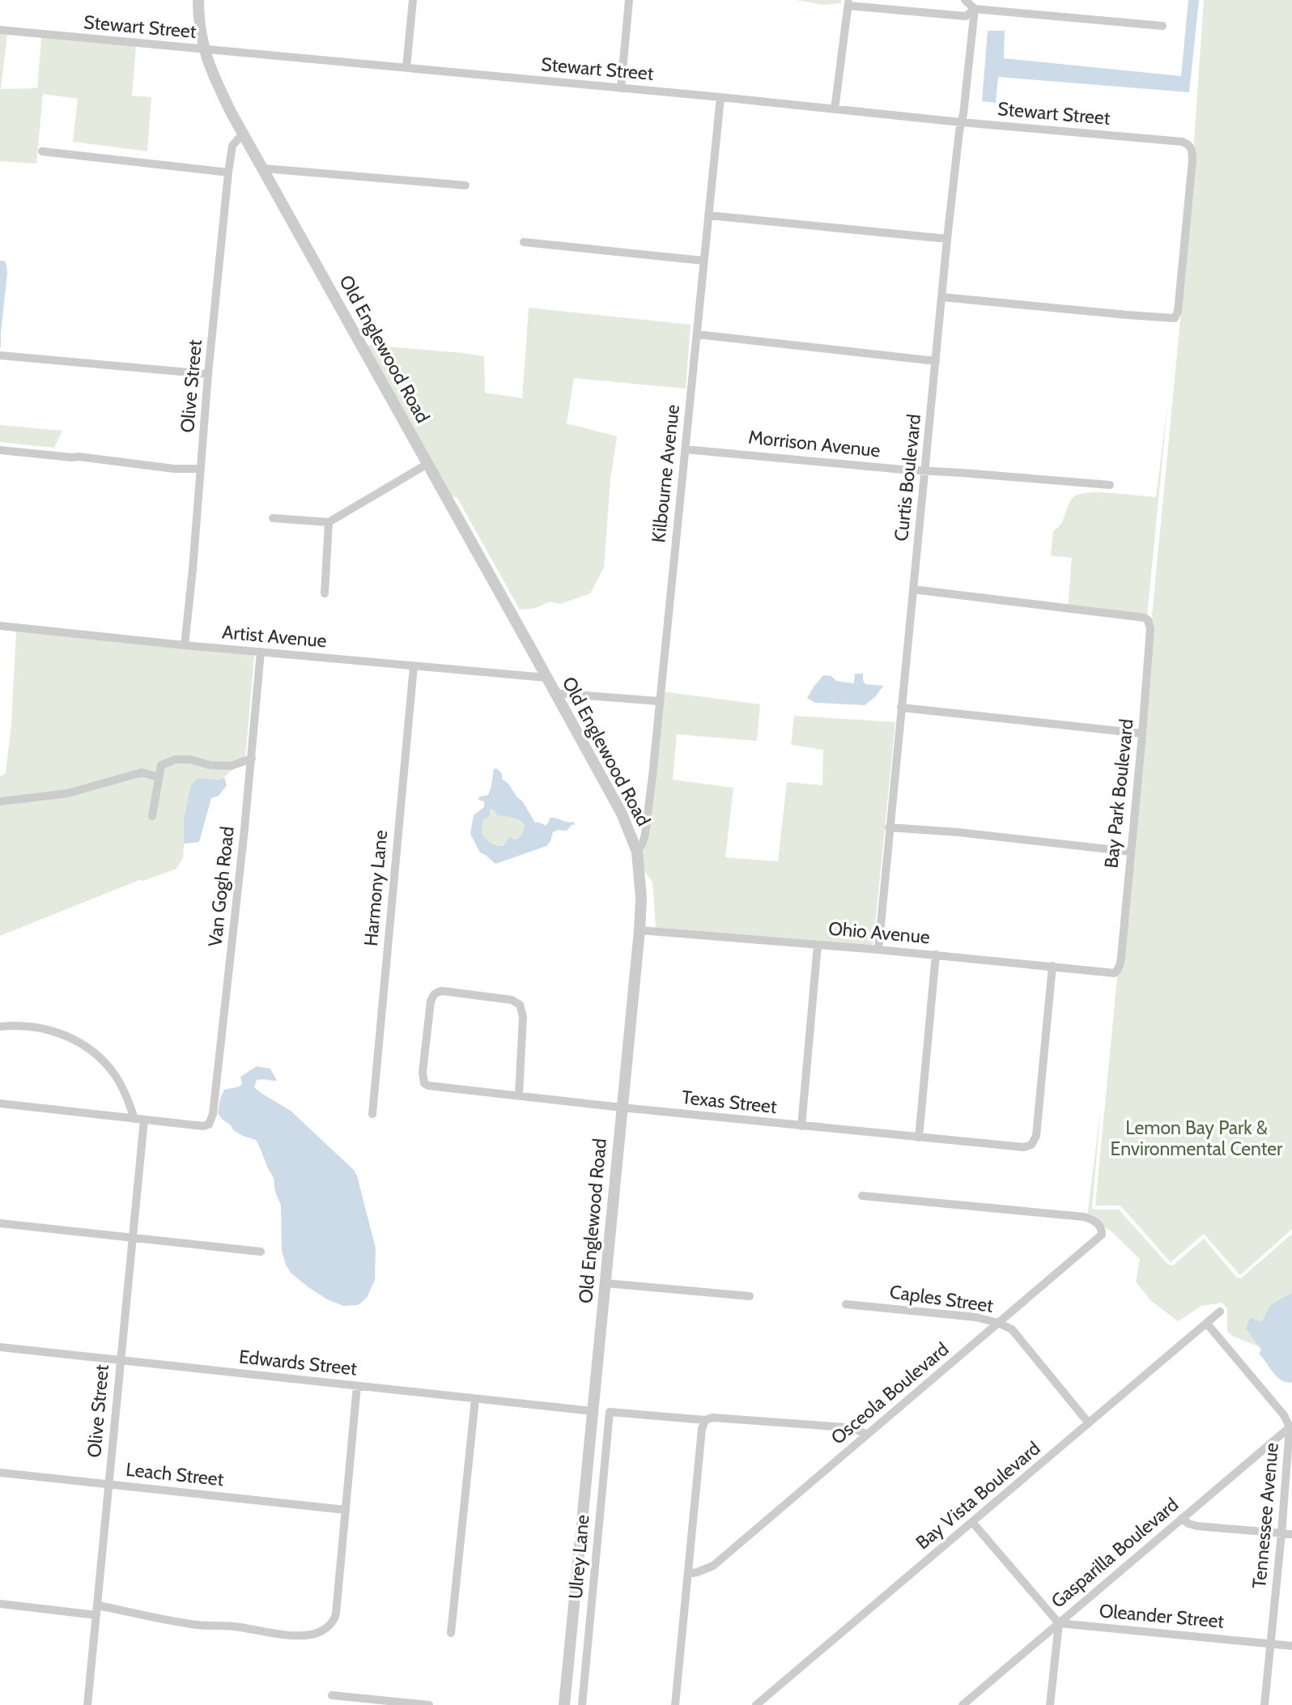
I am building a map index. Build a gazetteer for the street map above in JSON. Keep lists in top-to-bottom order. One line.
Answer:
{"streets":{"street":["Stewart Street","Old Englewood Road","Olive Street","Morrison Avenue","Kilbourne Avenue","Curtis Boulevard","Artist Avenue","Bay Park Boulevard","Van Gogh Road","Harmony Lane","Ohio Avenue","Texas Street","Caples Street","Edwards Street","Osceola Boulevard","Leach Street","Bay Vista Boulevard","Tennessee Avenue","Gasparilla Boulevard","Ulrey Lane","Oleander Street"]},"crossings":[["Stewart Street","Old Englewood Road"],["Stewart Street","Kilbourne Avenue"],["Stewart Street","Curtis Boulevard"],["Old Englewood Road","Olive Street"],["Old Englewood Road","Kilbourne Avenue"],["Old Englewood Road","Artist Avenue"],["Old Englewood Road","Ohio Avenue"],["Old Englewood Road","Texas Street"],["Old Englewood Road","Edwards Street"],["Olive Street","Artist Avenue"],["Olive Street","Van Gogh Road"],["Olive Street","Edwards Street"],["Olive Street","Leach Street"],["Morrison Avenue","Kilbourne Avenue"],["Morrison Avenue","Curtis Boulevard"],["Curtis Boulevard","Bay Park Boulevard"],["Curtis Boulevard","Ohio Avenue"],["Artist Avenue","Van Gogh Road"],["Artist Avenue","Harmony Lane"],["Bay Park Boulevard","Ohio Avenue"],["Ohio Avenue","Texas Street"],["Caples Street","Osceola Boulevard"],["Caples Street","Bay Vista Boulevard"],["Bay Vista Boulevard","Tennessee Avenue"],["Tennessee Avenue","Gasparilla Boulevard"],["Tennessee Avenue","Oleander Street"],["Gasparilla Boulevard","Oleander Street"]],"parks":["Lemon Bay Park & Environmental Center"]}
